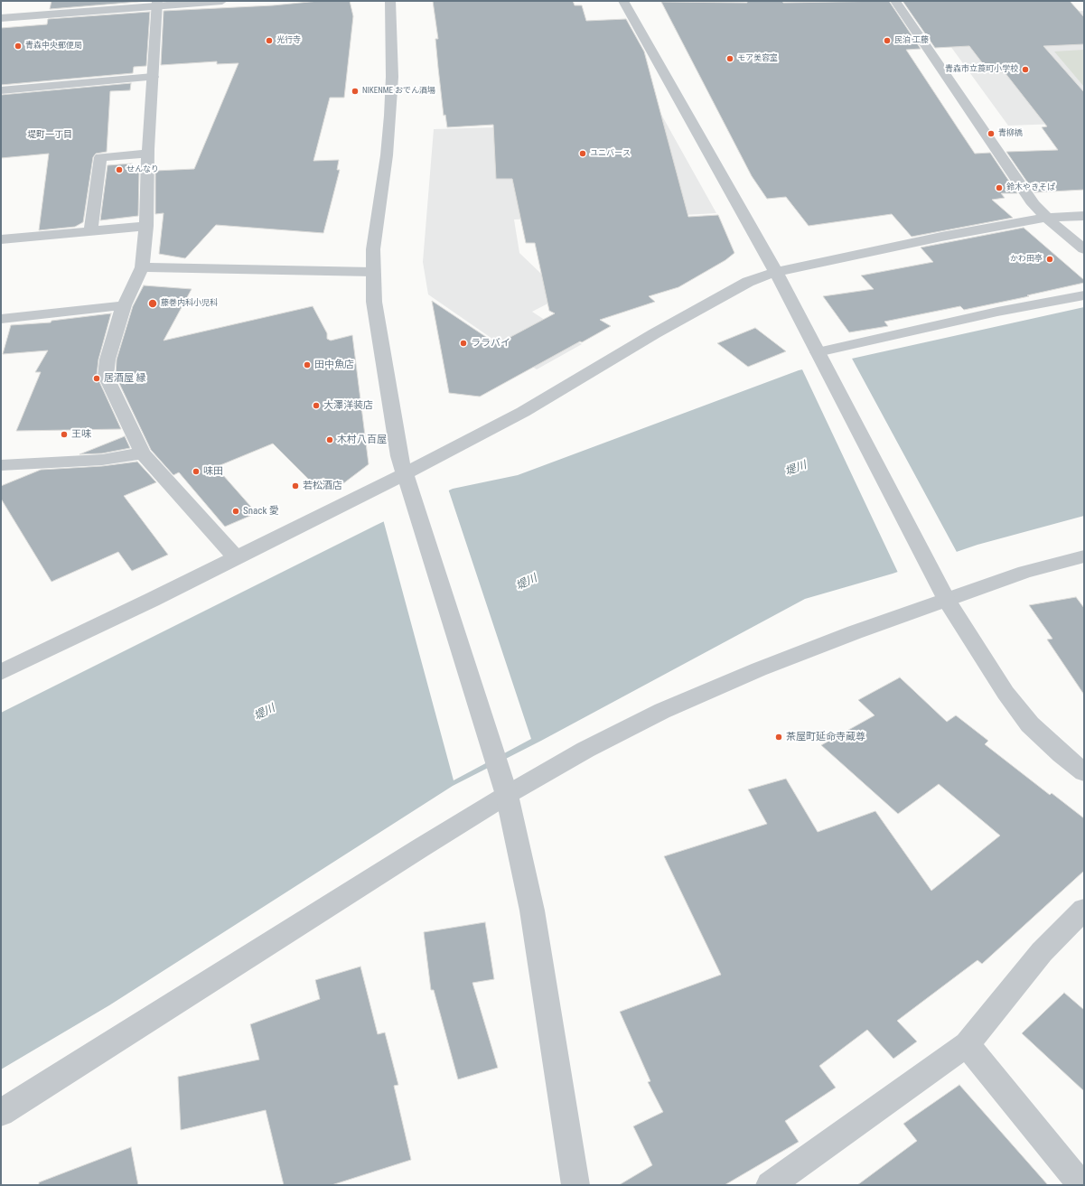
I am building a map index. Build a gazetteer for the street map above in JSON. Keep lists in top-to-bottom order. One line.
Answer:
{"districts":["堤町一丁目"],"water":["堤川"],"places":["光行寺","民泊 工藤","青森中央郵便局","モア美容室","青森市立莨町小学校","NIKENME おでん酒場","青柳橋","ユニバース","せんなり","鈴木やきそぱ","かわ田亭","藤巻内科小児科","ララバイ","田中魚店","居酒屋 縁","大澤洋装店","王味","木村八百屋","味田","若松酒店","Snack 愛","茶屋町延命寺蔵尊"]}
